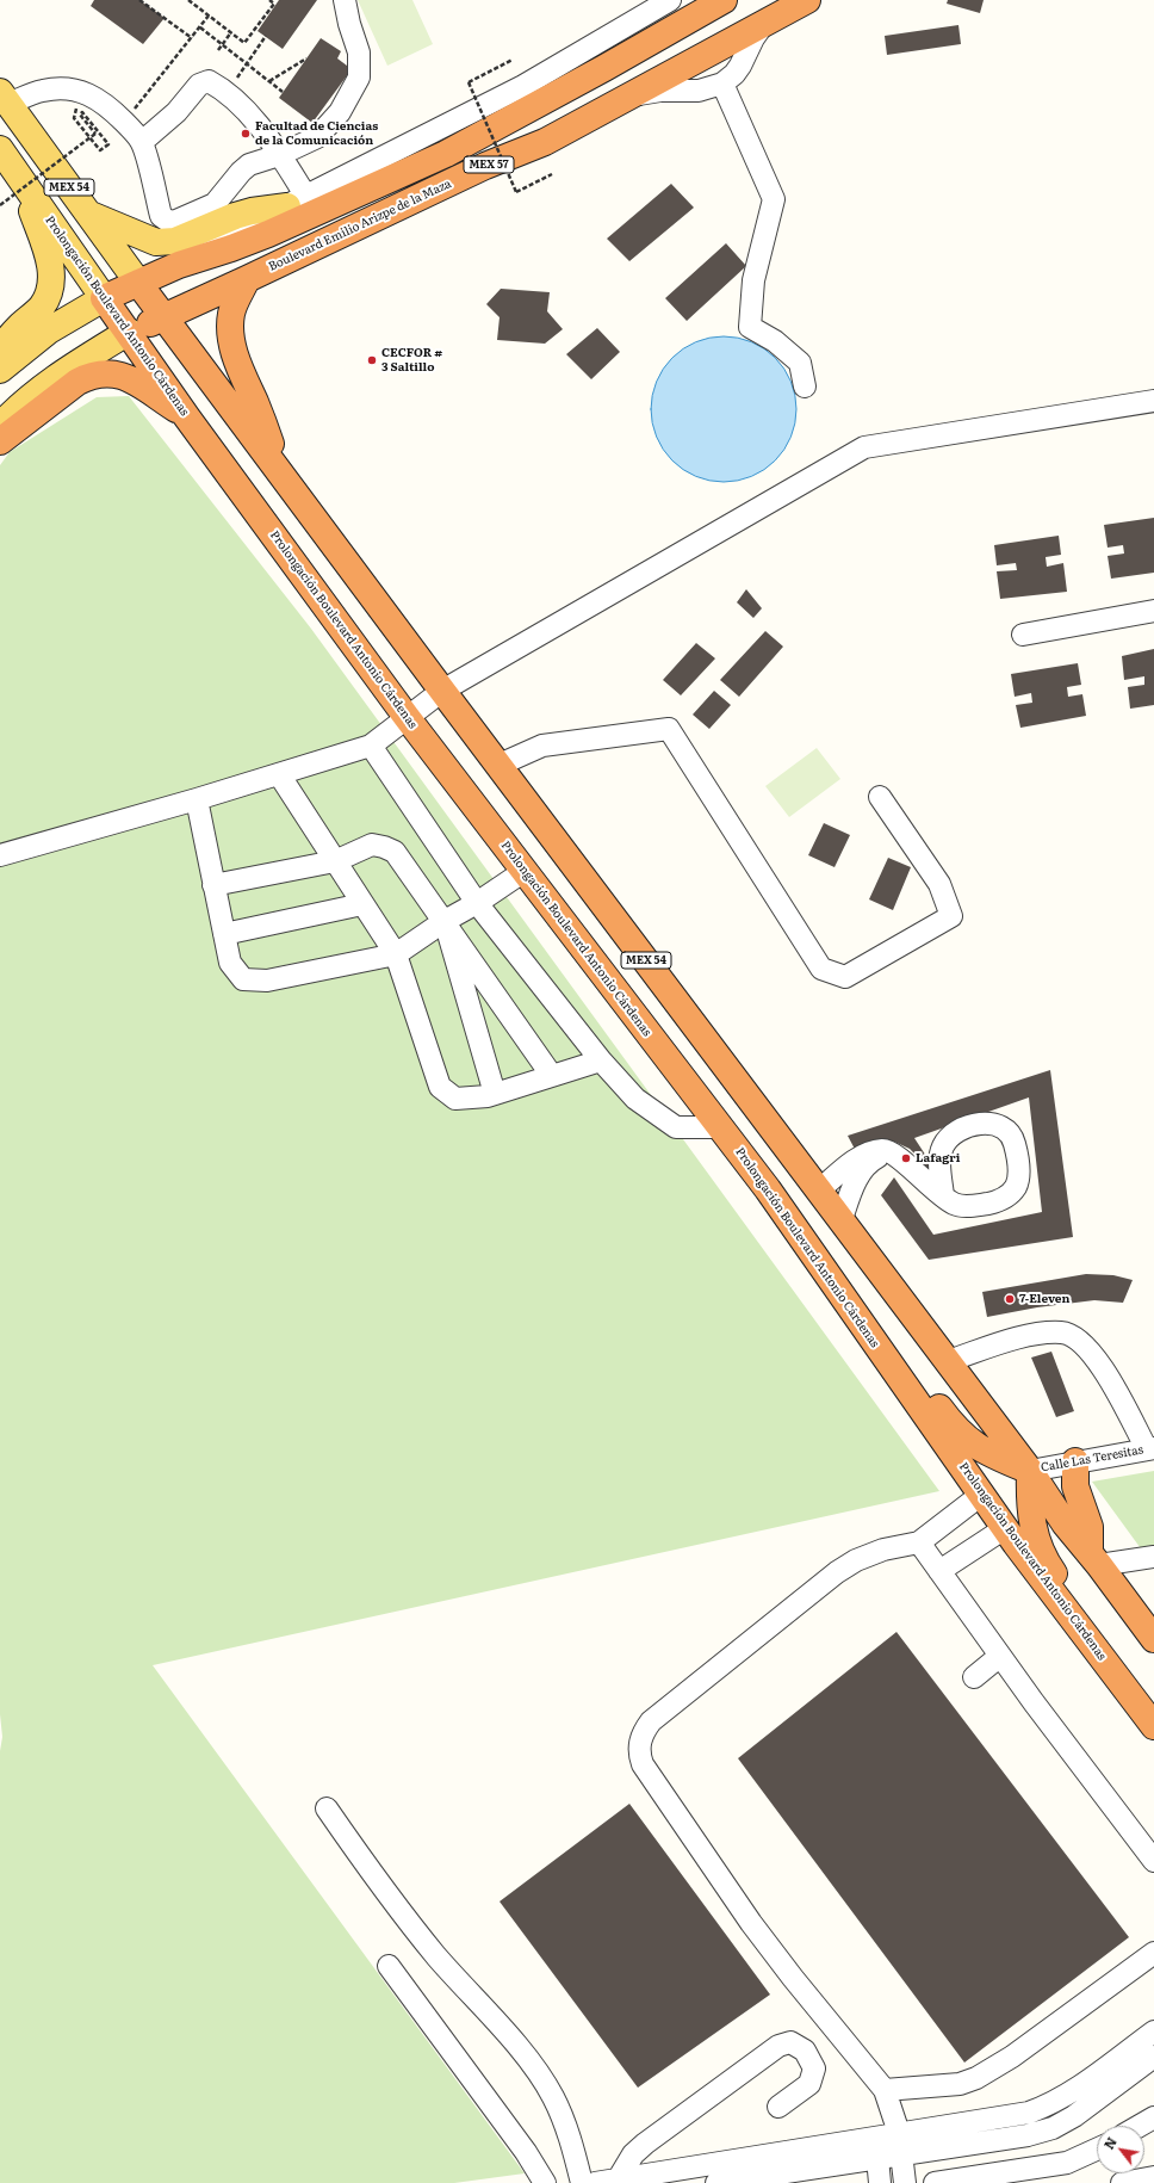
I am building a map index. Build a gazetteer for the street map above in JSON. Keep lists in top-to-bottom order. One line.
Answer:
{"streets":{"highway":["MEX 57","MEX 54","Boulevard Emilio Arizpe de la Maza","Prolongación Boulevard Antonio Cárdenas"],"street":["Calle Las Teresitas"]},"crossings":[["MEX 57","MEX 54"],["MEX 57","Prolongación Boulevard Antonio Cárdenas"],["MEX 54","Boulevard Emilio Arizpe de la Maza"],["MEX 54","Calle Las Teresitas"],["Boulevard Emilio Arizpe de la Maza","Prolongación Boulevard Antonio Cárdenas"]],"places":["Facultad de Ciencias de la Comunicación","CECFOR # 3 Saltillo","Lafagri","7-Eleven"],"north":"top left"}
